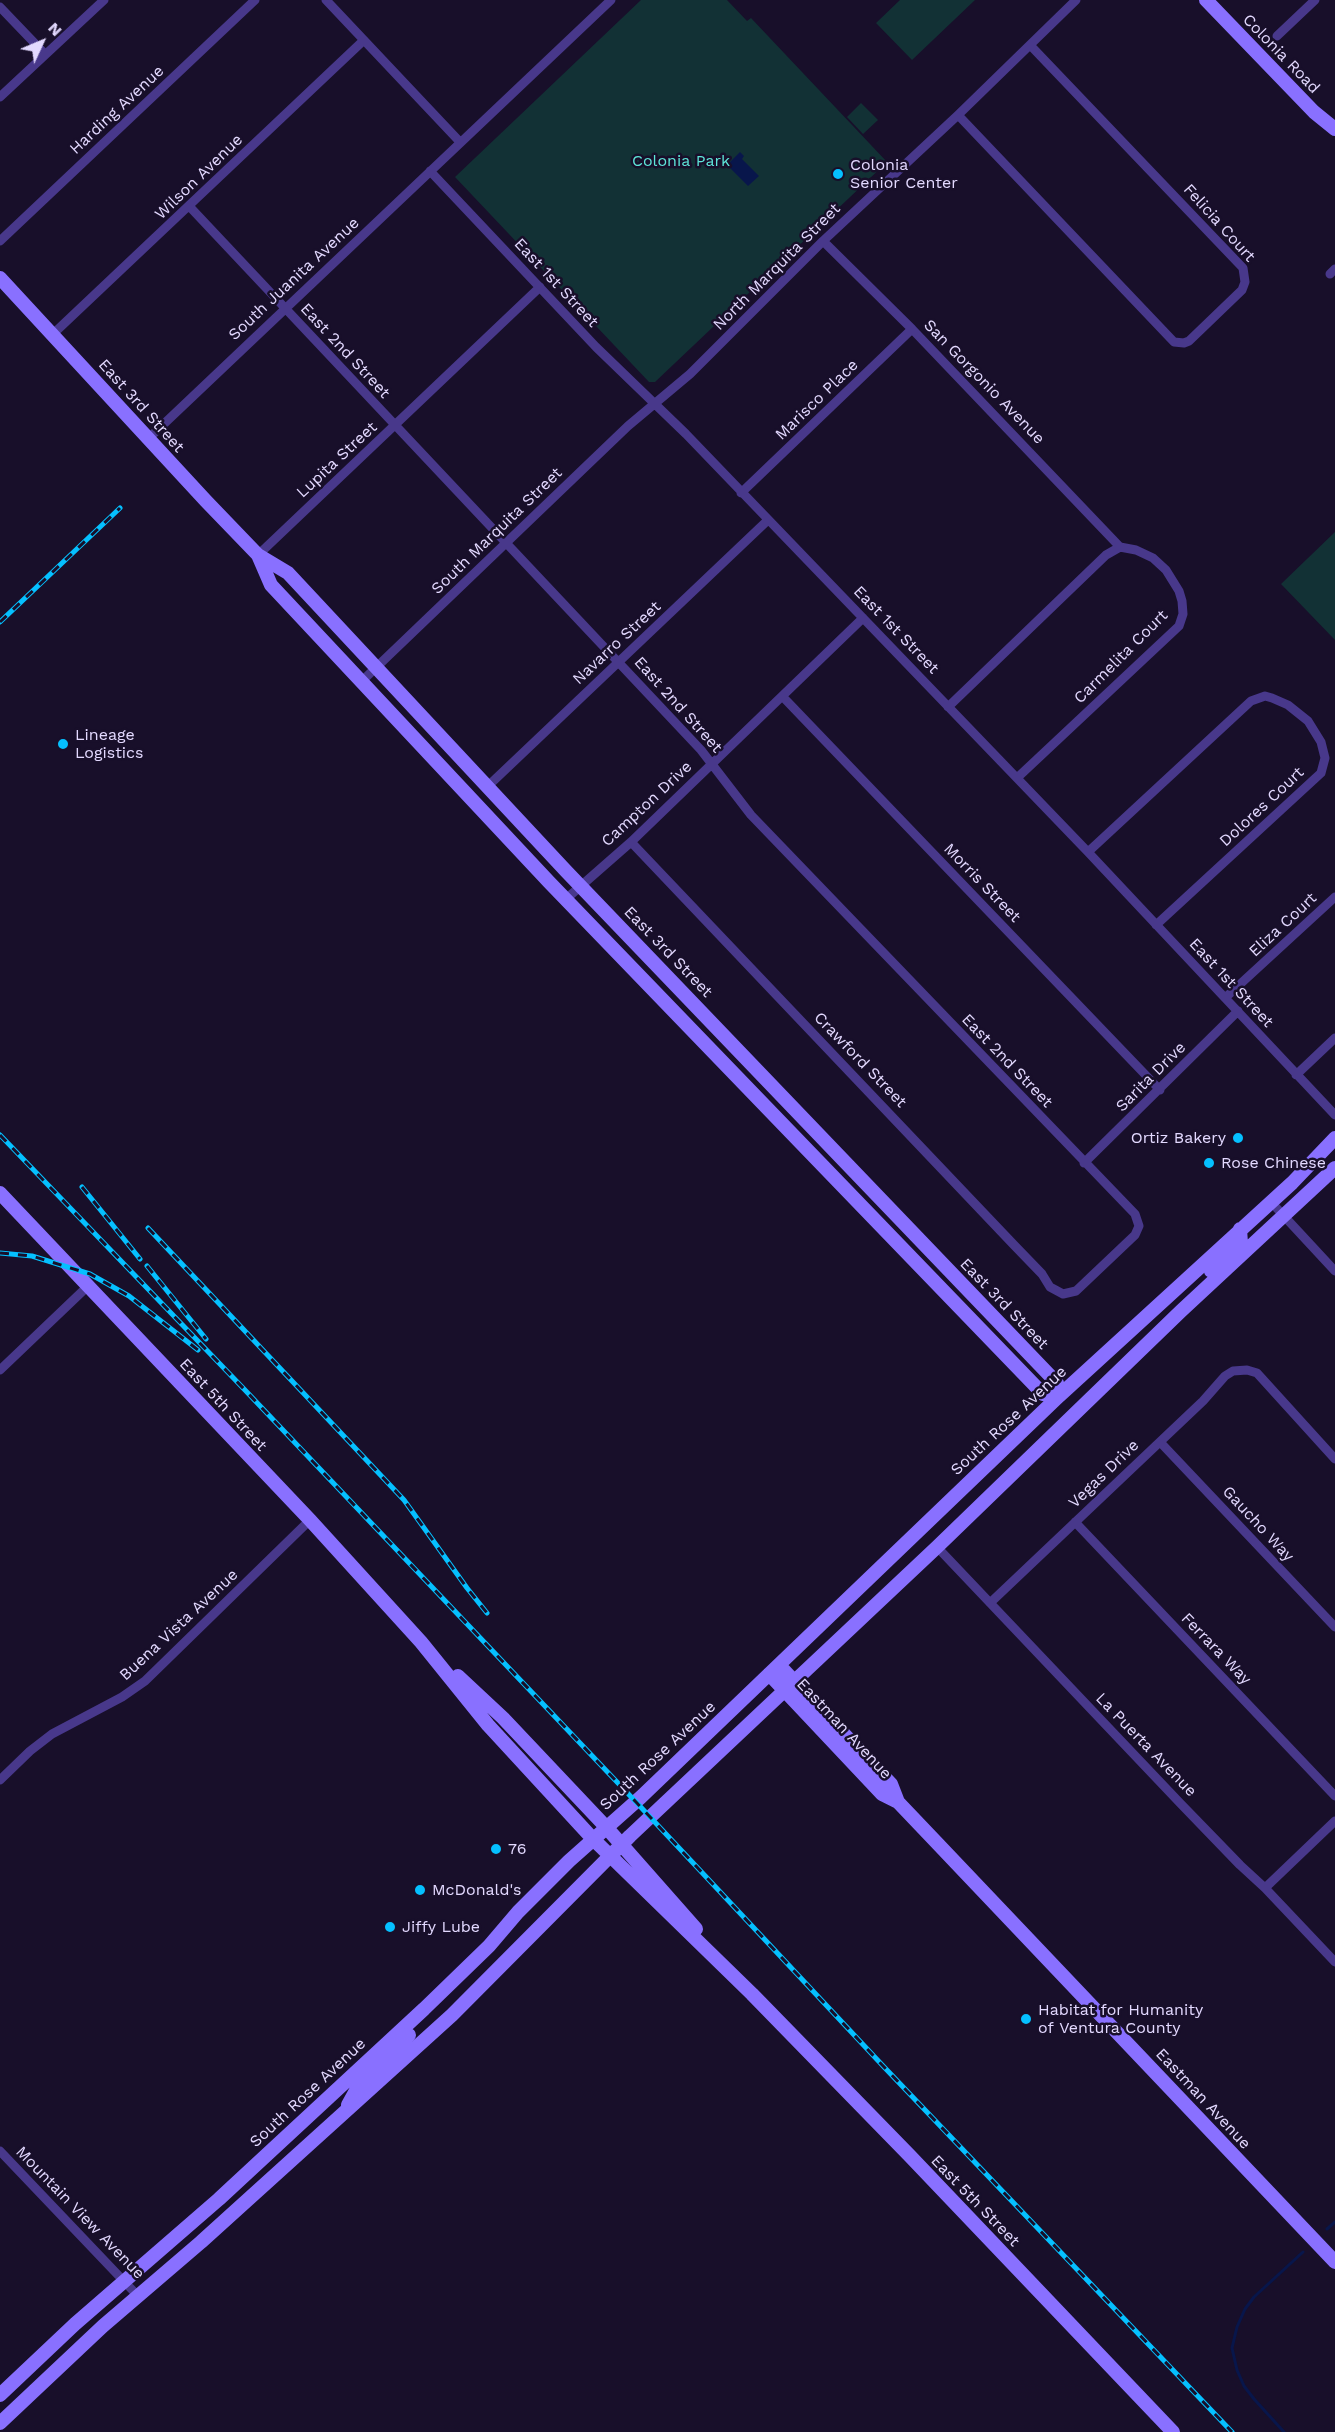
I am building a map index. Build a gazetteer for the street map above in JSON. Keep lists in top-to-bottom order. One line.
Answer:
{"streets":{"main road":["Colonia Road","East 3rd Street","East 5th Street","South Rose Avenue","Eastman Avenue"],"street":["Harding Avenue","Wilson Avenue","Felicia Court","North Marquita Street","South Juanita Avenue","East 1st Street","East 2nd Street","San Gorgonio Avenue","Marisco Place","Lupita Street","South Marquita Street","Navarro Street","Carmelita Court","Campton Drive","Dolores Court","Morris Street","Eliza Court","Crawford Street","Sarita Drive","Vegas Drive","Gaucho Way","Buena Vista Avenue","Ferrara Way","La Puerta Avenue","Mountain View Avenue"]},"crossings":[["Wilson Avenue","East 2nd Street"],["Wilson Avenue","East 3rd Street"],["Felicia Court","North Marquita Street"],["North Marquita Street","East 1st Street"],["North Marquita Street","San Gorgonio Avenue"],["North Marquita Street","South Marquita Street"],["South Juanita Avenue","East 1st Street"],["South Juanita Avenue","East 2nd Street"],["South Juanita Avenue","East 3rd Street"],["East 1st Street","Marisco Place"],["East 1st Street","Lupita Street"],["East 1st Street","South Marquita Street"],["East 1st Street","Navarro Street"],["East 1st Street","Carmelita Court"],["East 1st Street","Campton Drive"],["East 1st Street","Dolores Court"],["East 1st Street","Eliza Court"],["East 1st Street","Sarita Drive"],["East 2nd Street","Lupita Street"],["East 2nd Street","South Marquita Street"],["East 2nd Street","Navarro Street"],["East 2nd Street","Campton Drive"],["East 2nd Street","Crawford Street"],["East 2nd Street","Sarita Drive"],["San Gorgonio Avenue","Marisco Place"],["San Gorgonio Avenue","Carmelita Court"],["East 3rd Street","Lupita Street"],["East 3rd Street","South Marquita Street"],["East 3rd Street","Navarro Street"],["East 3rd Street","Campton Drive"],["East 3rd Street","South Rose Avenue"],["Campton Drive","Morris Street"],["Campton Drive","Crawford Street"],["Morris Street","Sarita Drive"],["East 5th Street","South Rose Avenue"],["East 5th Street","Buena Vista Avenue"],["South Rose Avenue","Eastman Avenue"],["South Rose Avenue","Mountain View Avenue"],["Vegas Drive","Gaucho Way"],["Vegas Drive","Ferrara Way"],["Vegas Drive","La Puerta Avenue"]],"parks":["Colonia Park"],"places":["Colonia Senior Center","Lineage Logistics","Ortiz Bakery","Rose Chinese","76","McDonald's","Jiffy Lube","Habitat for Humanity of Ventura County"],"north":"top right"}
